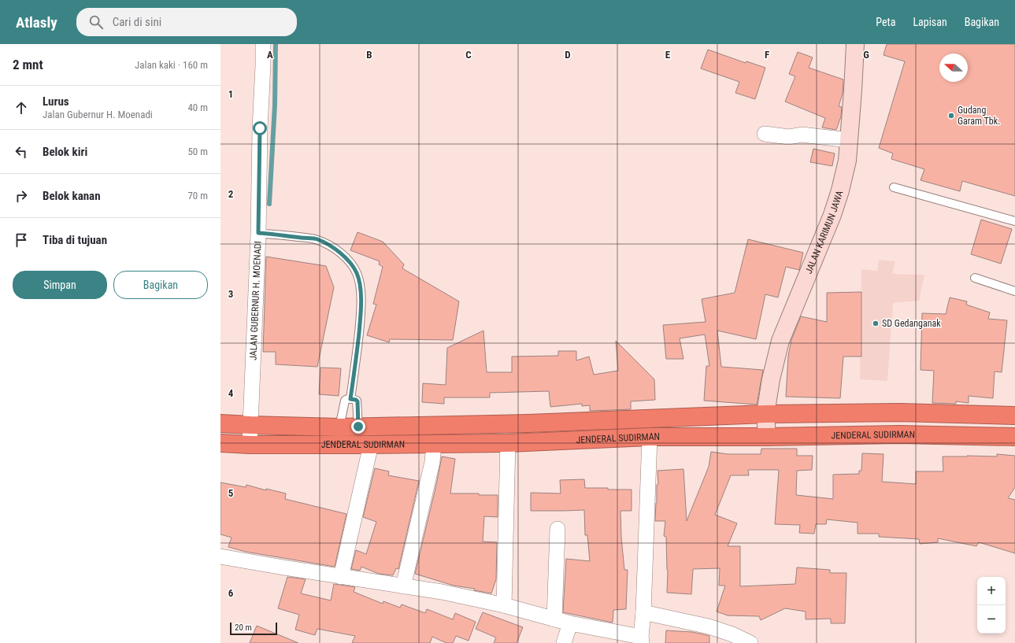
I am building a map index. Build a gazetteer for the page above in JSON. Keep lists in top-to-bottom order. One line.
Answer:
{"streets":{"highway":["JENDERAL SUDIRMAN"],"street":["JALAN KARIMUN JAWA","JALAN GUBERNUR H. MOENADI"]},"crossings":[["JALAN KARIMUN JAWA","JENDERAL SUDIRMAN"],["JALAN GUBERNUR H. MOENADI","JENDERAL SUDIRMAN"]],"places":["Gudang Garam Tbk.","SD Gedanganak"],"scale_bar":"20 m","north":"left","page":{"header":"Atlasly","search":"Cari di sini","nav":["Peta","Lapisan","Bagikan"],"heading":["2 mnt","Jalan kaki · 160 m"],"list":[["Lurus","Jalan Gubernur H. Moenadi","40 m"],["Belok kiri","50 m"],["Belok kanan","70 m"],"Tiba di tujuan"],"buttons":["Simpan","Bagikan"],"map_buttons":["+","−"],"scale":"20 m"},"grid":{"columns":["A","B","C","D","E","F","G"],"rows":["1","2","3","4","5","6"]}}
